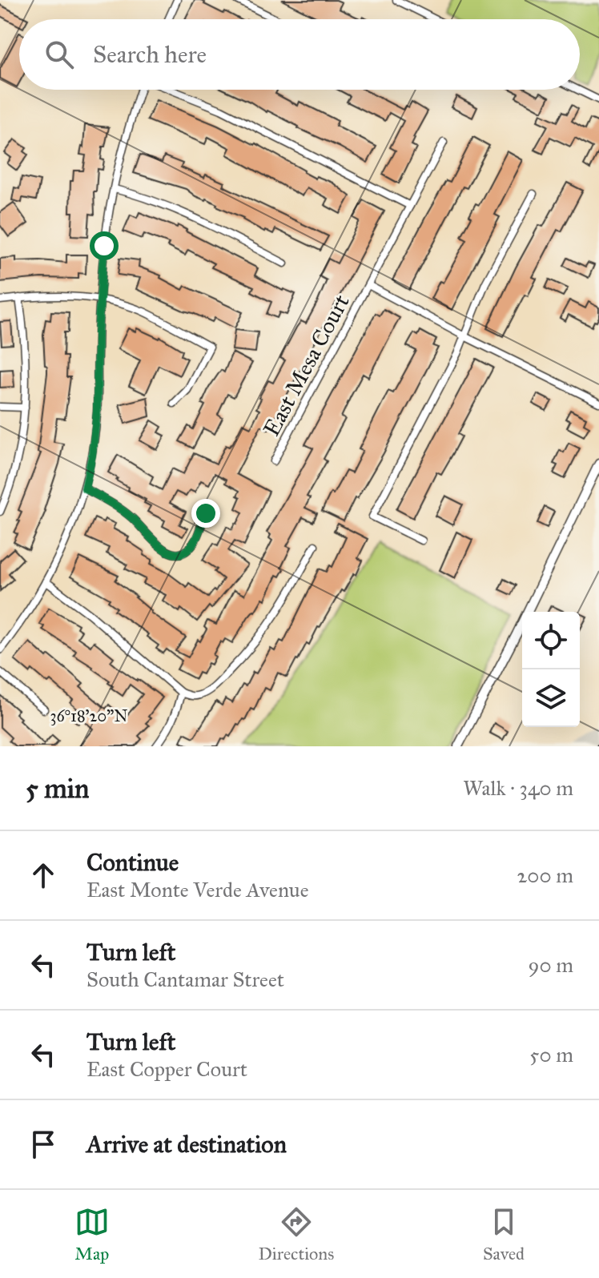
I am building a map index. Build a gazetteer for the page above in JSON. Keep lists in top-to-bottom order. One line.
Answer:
{"streets":{"street":["East Mesa Court"]},"page":{"search":"Search here","heading":["5 min","Walk · 340 m"],"list":[["Continue","East Monte Verde Avenue","200 m"],["Turn left","South Cantamar Street","90 m"],["Turn left","East Copper Court","50 m"],"Arrive at destination"],"nav":["Map","Directions","Saved"]},"coordinates":["36°18'20\"N"]}
